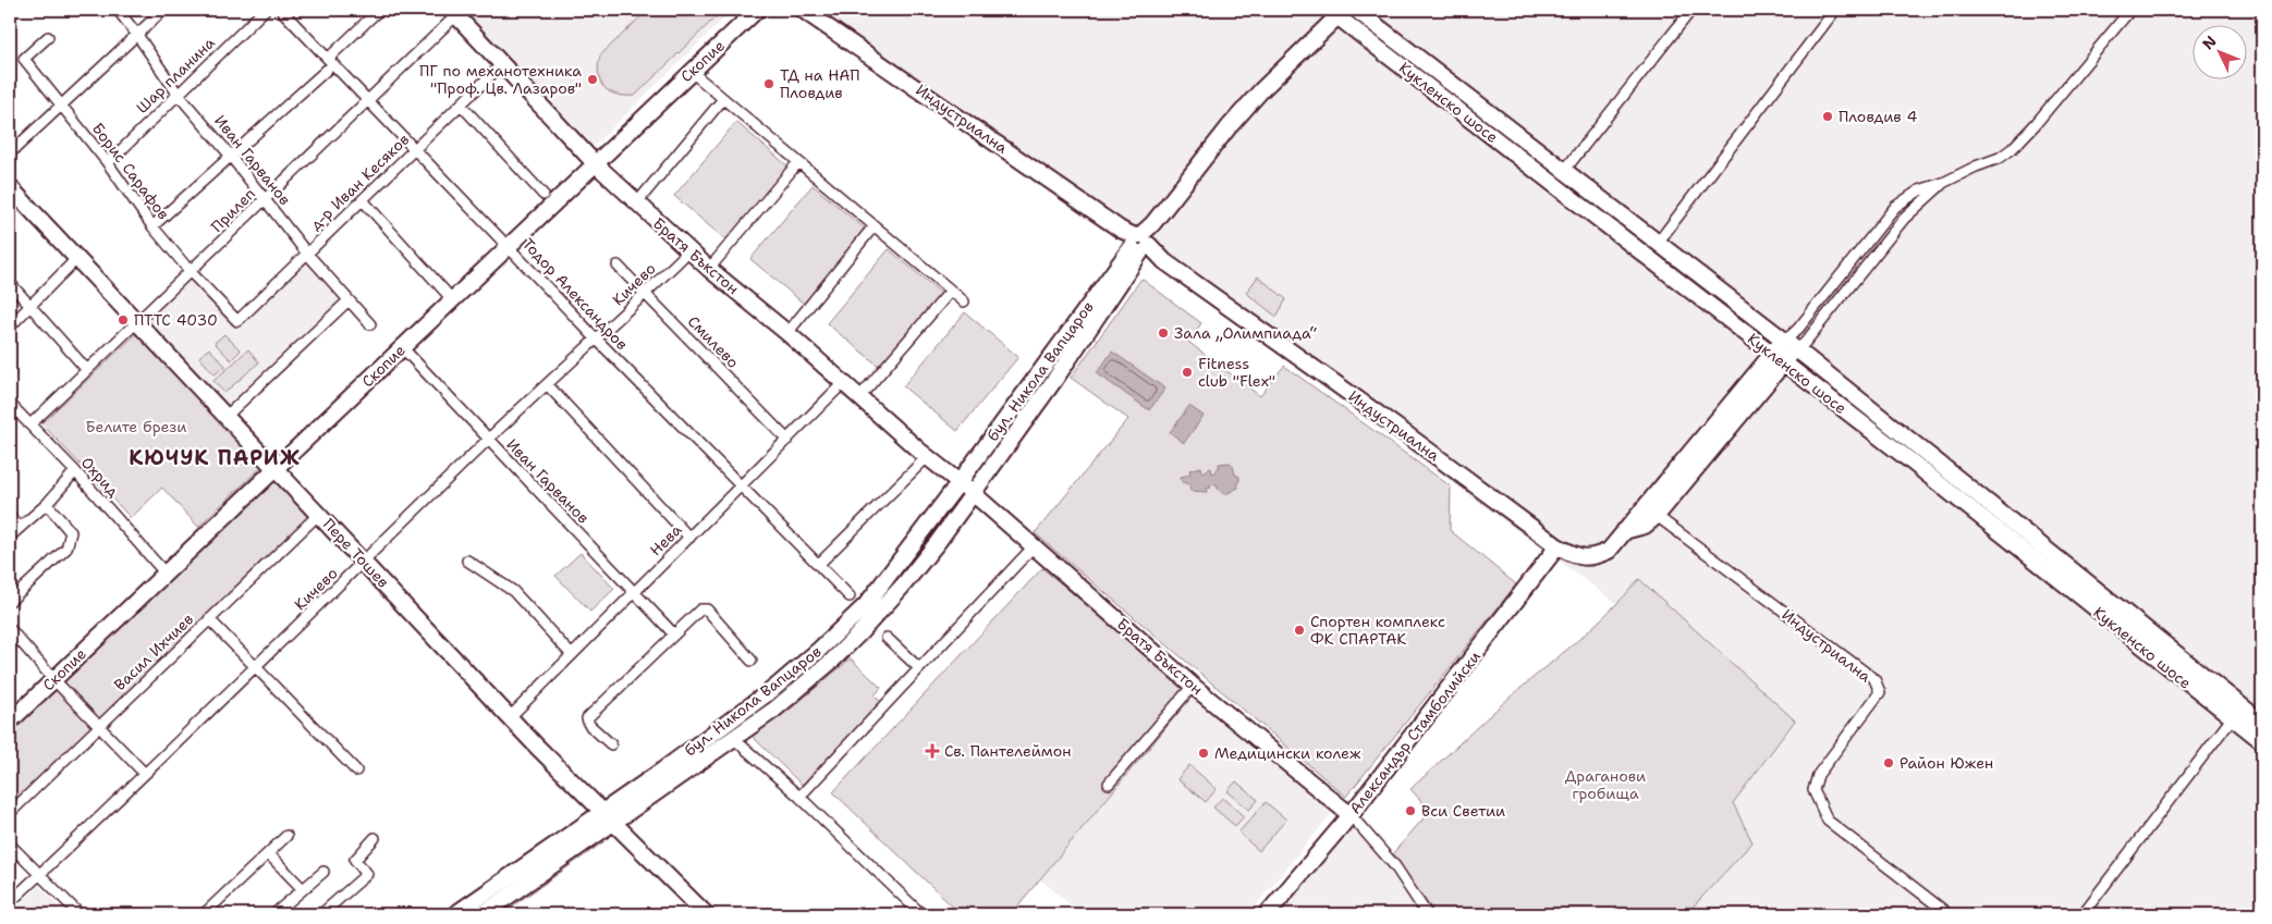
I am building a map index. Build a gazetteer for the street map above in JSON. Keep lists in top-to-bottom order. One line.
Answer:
{"streets":{"street":["Скопие","Шар планина","Кукленско шосе","Индустриална","Иван Гарванов","Борис Сарафов","д-р Иван Кесяков","Прилеп","Братя Бъкстон","Кичево","Тодор Александров","Смилево","бул. Никола Вапцаров","Охрид","Нева","Пере Тошев","Васил Ихчиев","Александър Стамболийски"]},"crossings":[["Скопие","Иван Гарванов"],["Скопие","Братя Бъкстон"],["Скопие","Тодор Александров"],["Скопие","Охрид"],["Скопие","Пере Тошев"],["Шар планина","Иван Гарванов"],["Шар планина","Борис Сарафов"],["Кукленско шосе","Индустриална"],["Кукленско шосе","бул. Никола Вапцаров"],["Индустриална","бул. Никола Вапцаров"],["Индустриална","Александър Стамболийски"],["Иван Гарванов","д-р Иван Кесяков"],["Иван Гарванов","Прилеп"],["Иван Гарванов","Кичево"],["Иван Гарванов","Нева"],["Борис Сарафов","д-р Иван Кесяков"],["Борис Сарафов","Прилеп"],["д-р Иван Кесяков","Братя Бъкстон"],["д-р Иван Кесяков","Тодор Александров"],["Прилеп","Братя Бъкстон"],["Прилеп","Тодор Александров"],["Прилеп","Охрид"],["Прилеп","Пере Тошев"],["Братя Бъкстон","Кичево"],["Братя Бъкстон","бул. Никола Вапцаров"],["Братя Бъкстон","Нева"],["Братя Бъкстон","Александър Стамболийски"],["Кичево","Тодор Александров"],["Кичево","Смилево"],["Кичево","Пере Тошев"],["Тодор Александров","Нева"],["Смилево","Нева"],["бул. Никола Вапцаров","Пере Тошев"],["Нева","Пере Тошев"],["Пере Тошев","Васил Ихчиев"]],"districts":["КЮЧУК ПАРИЖ"],"parks":["Белите брези","Драганови гробища"],"places":{"other":["ПГ по механотехника \"Проф. Цв. Лазаров\"","ТД на НАП Пловдив","Пловдив 4","ПТТС 4030","Зала „Олимпиада“","Fitness club \"Flex\"","Спортен комплекс ФК СПАРТАК","Медицински колеж","Район Южен","Вси Светии"],"health":["Св. Пантелеймон"]},"north":"top left"}
